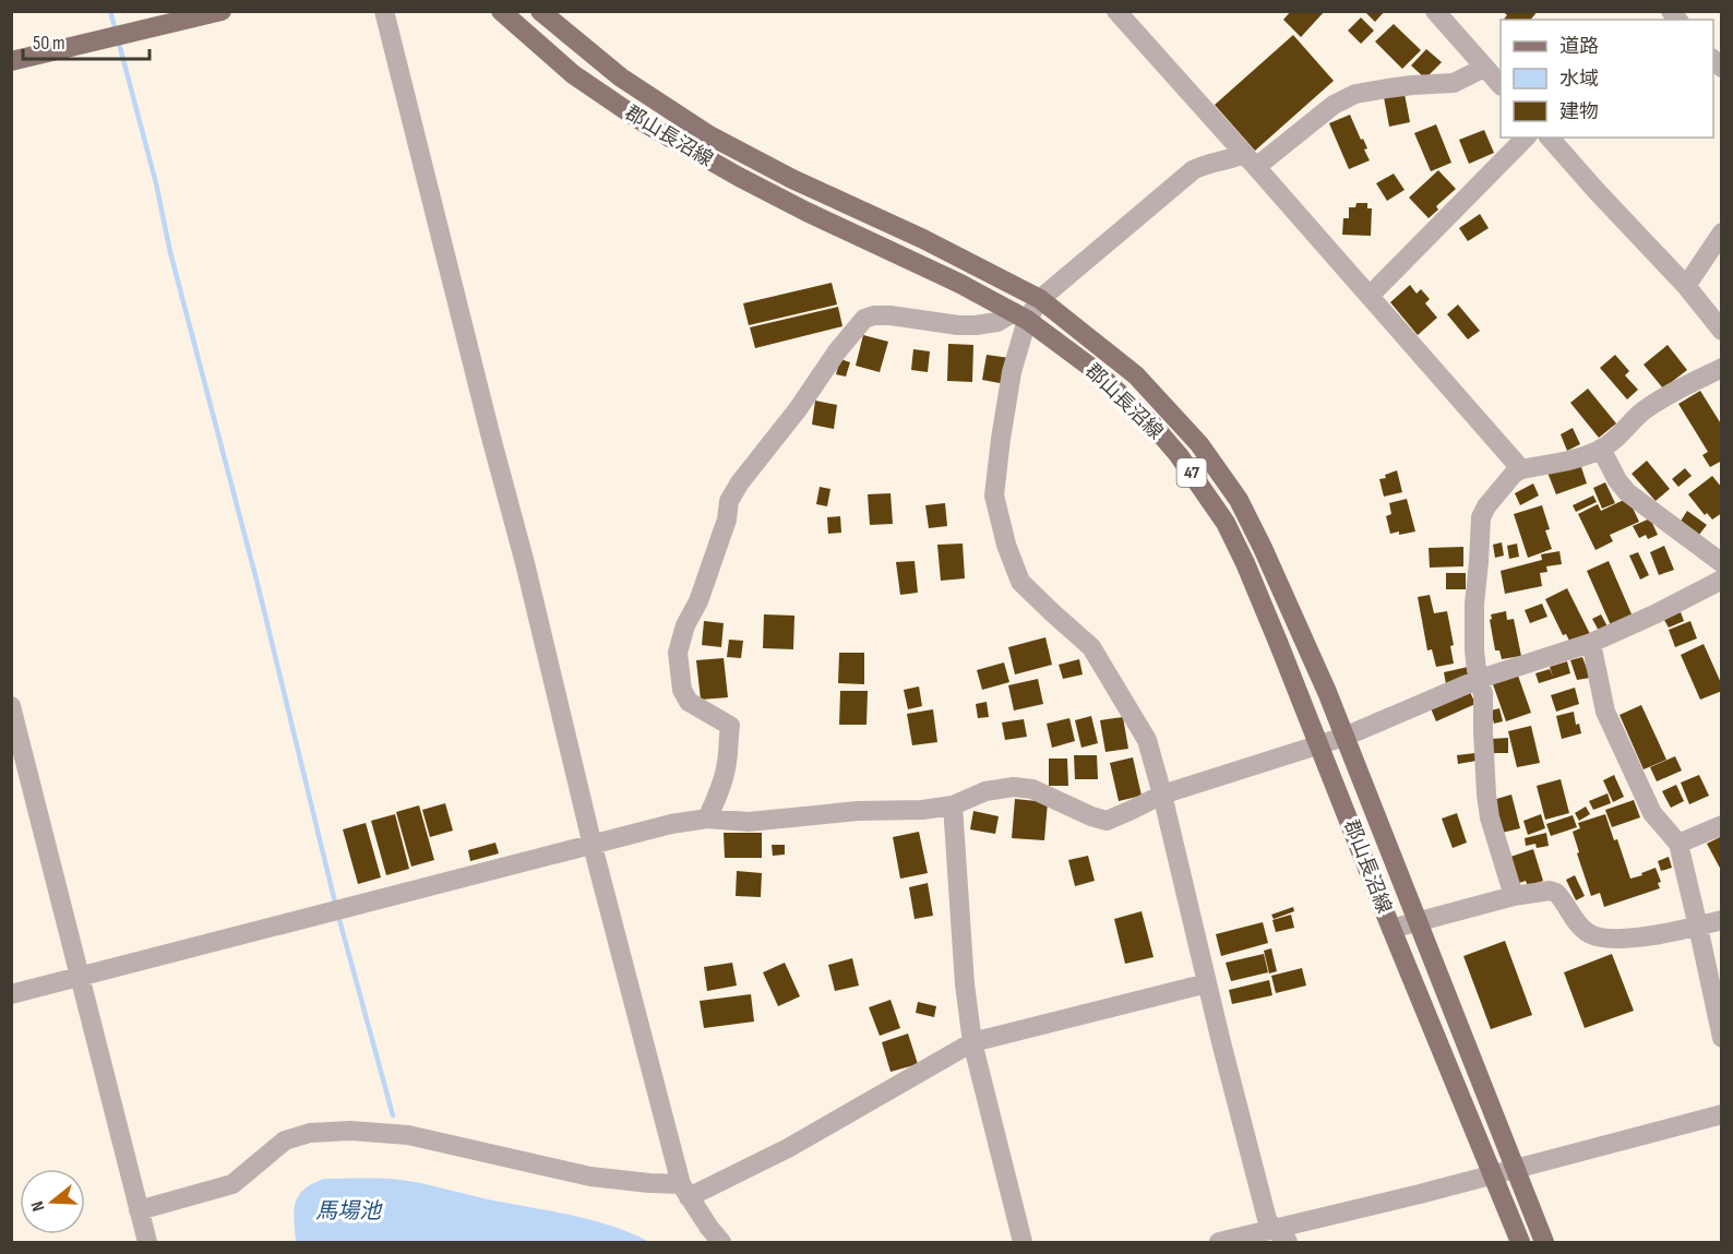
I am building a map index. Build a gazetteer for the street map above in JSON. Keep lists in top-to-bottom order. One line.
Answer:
{"streets":{"main road":["郡山長沼線","47"]},"water":["馬場池"],"legend":["道路","水域","建物"],"scale_bar":"50 m","north":"left"}
